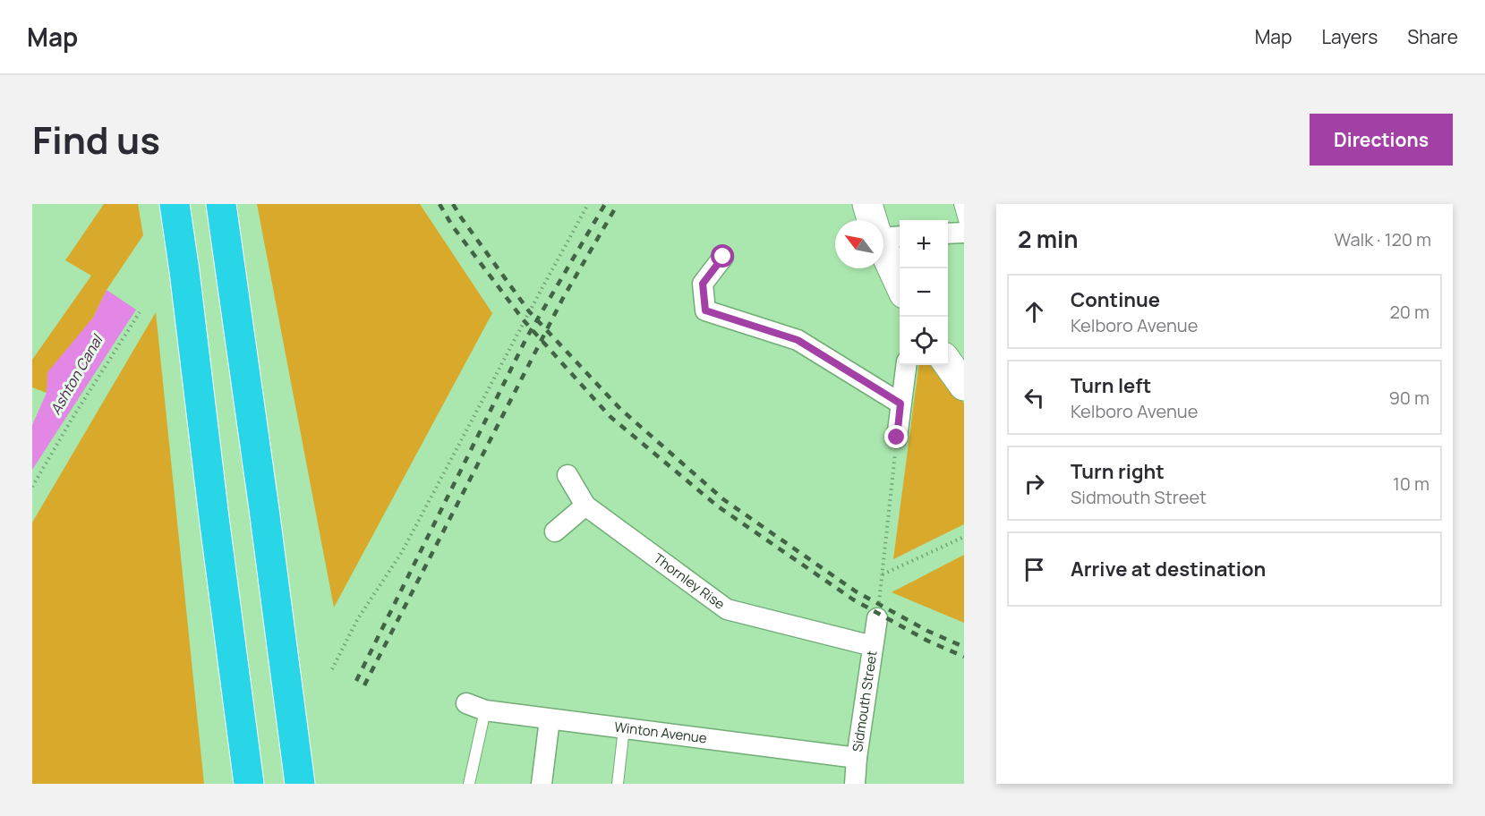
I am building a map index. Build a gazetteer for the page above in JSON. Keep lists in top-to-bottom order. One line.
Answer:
{"streets":{"street":["Thornley Rise","Sidmouth Street","Winton Avenue"]},"crossings":[["Thornley Rise","Sidmouth Street"],["Sidmouth Street","Winton Avenue"]],"water":["Ashton Canal"],"north":"top left","page":{"header":"Map","nav":["Map","Layers","Share"],"title":"Find us","buttons":"Directions","heading":["2 min","Walk · 120 m"],"map_buttons":["+","−"],"list":[["Continue","Kelboro Avenue","20 m"],["Turn left","Kelboro Avenue","90 m"],["Turn right","Sidmouth Street","10 m"],"Arrive at destination"]}}
